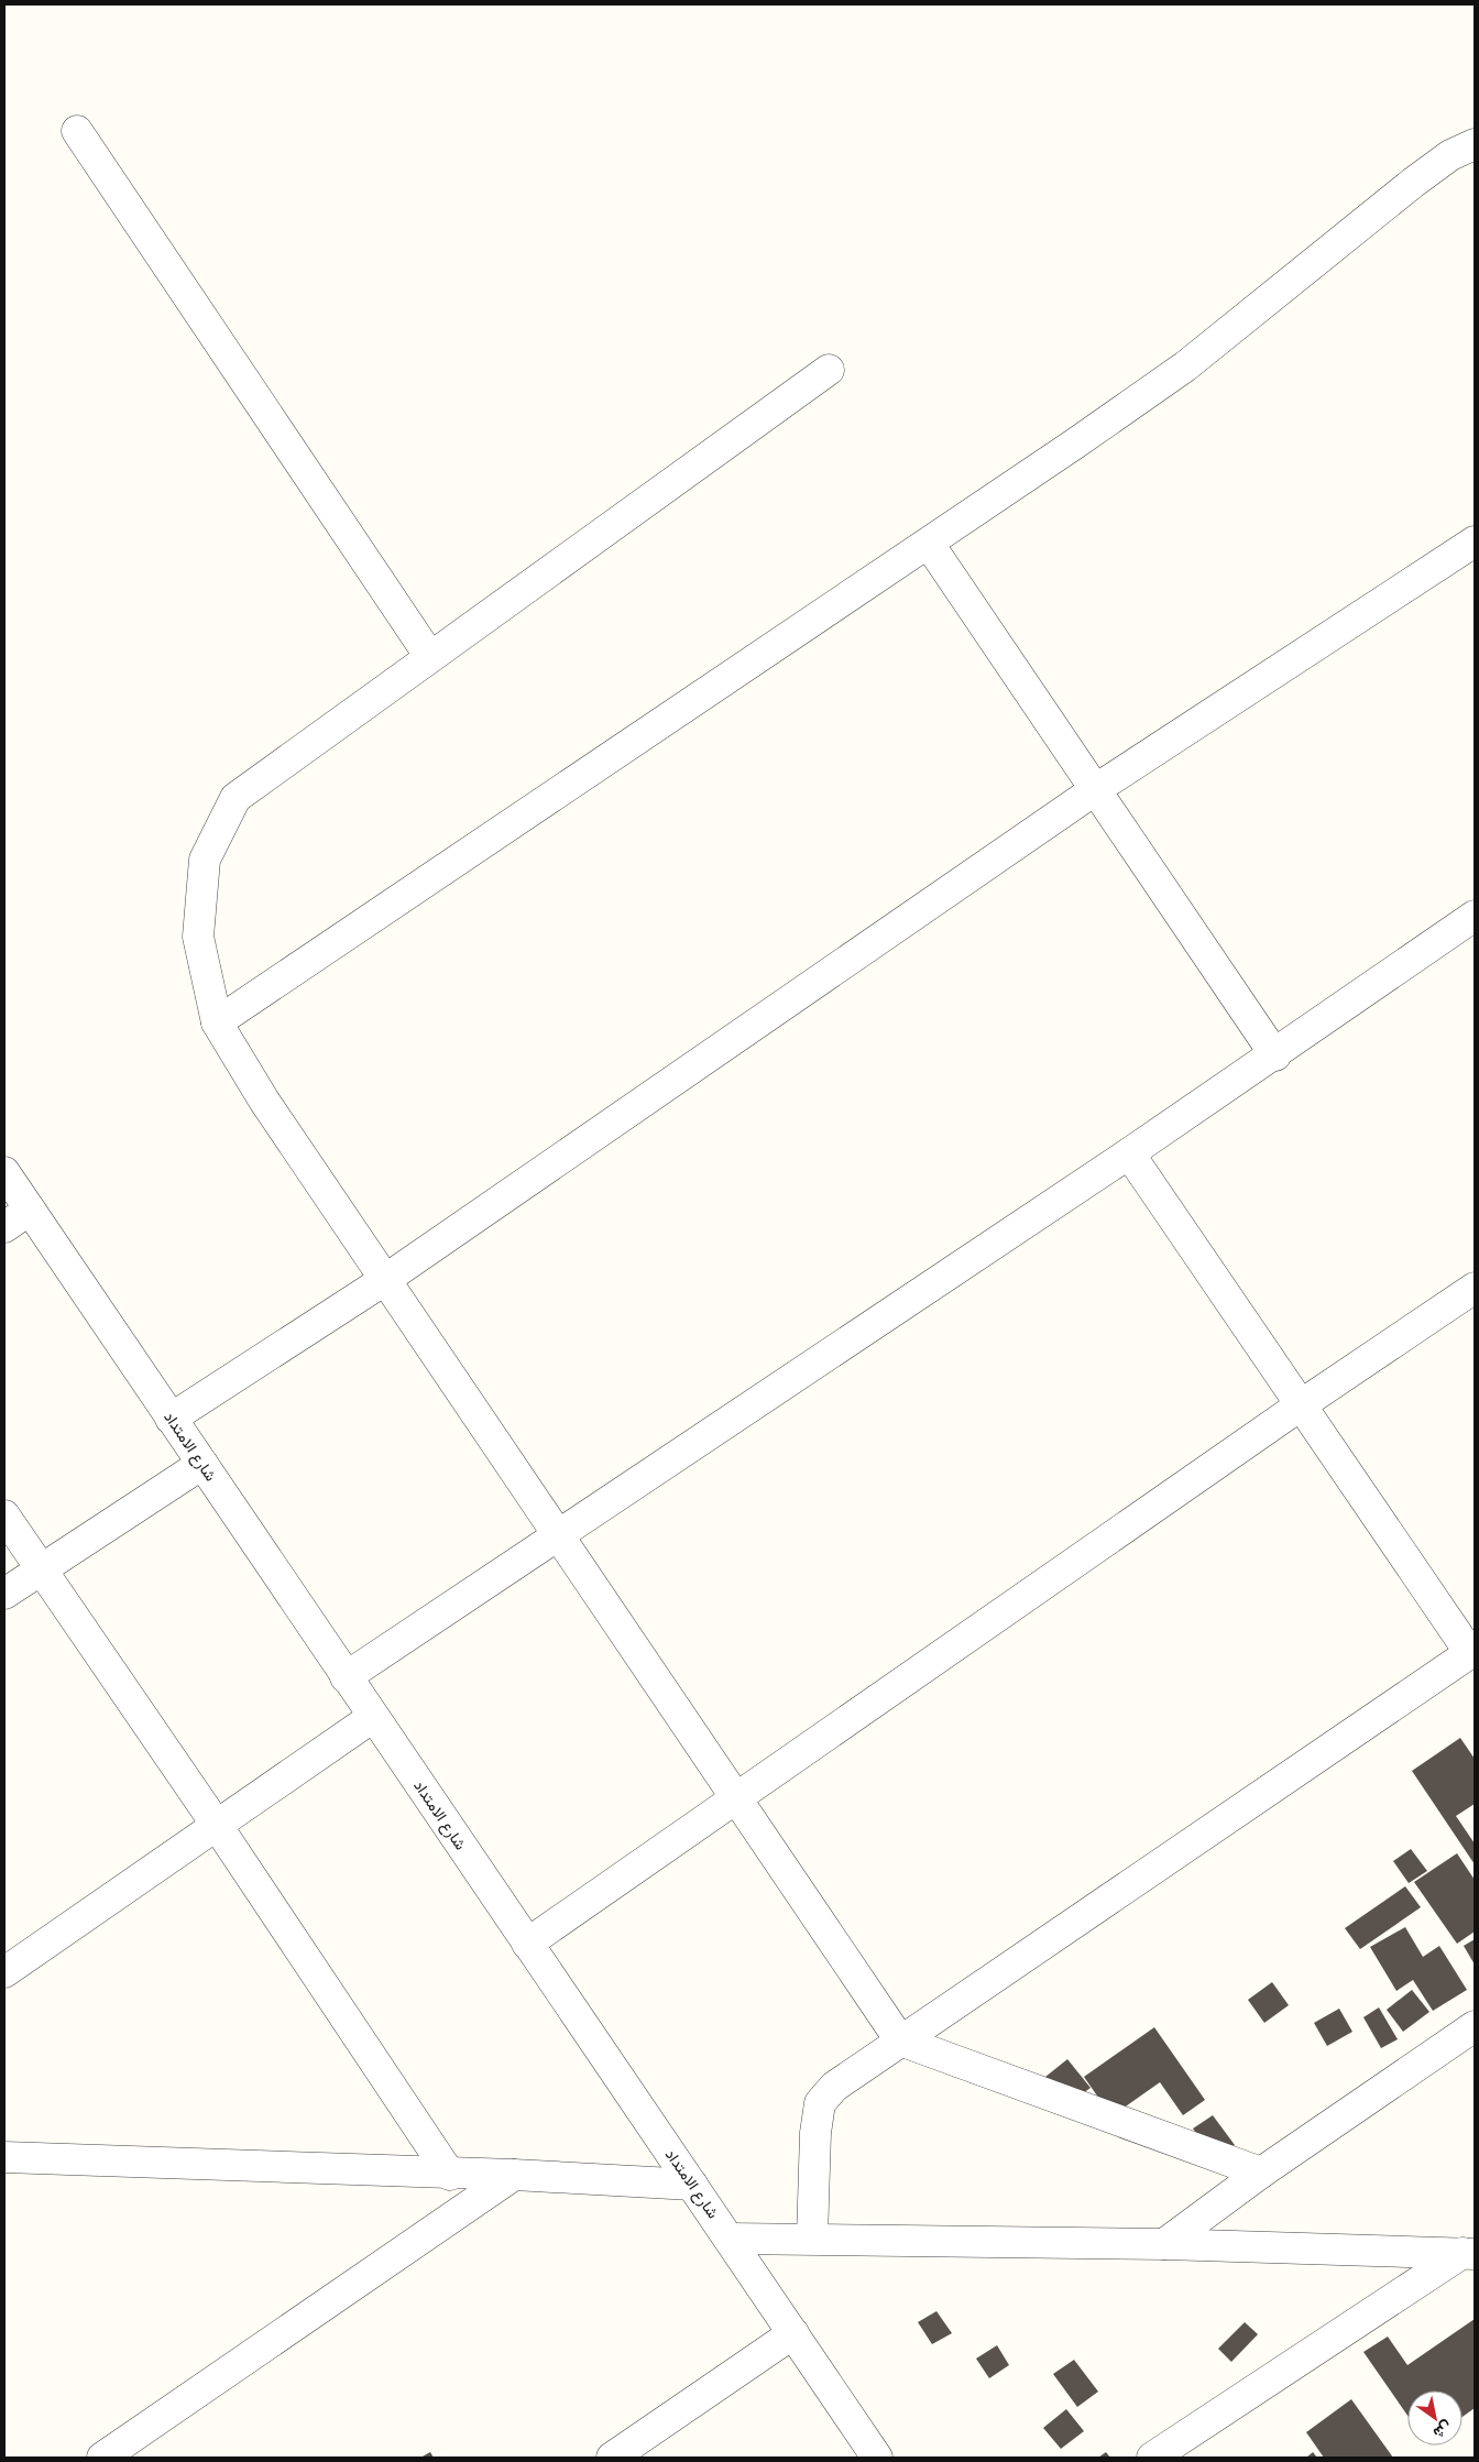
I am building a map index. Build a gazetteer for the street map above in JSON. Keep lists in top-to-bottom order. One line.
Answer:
{"streets":{"street":["شارع الامتداد"]},"north":"bottom right"}
